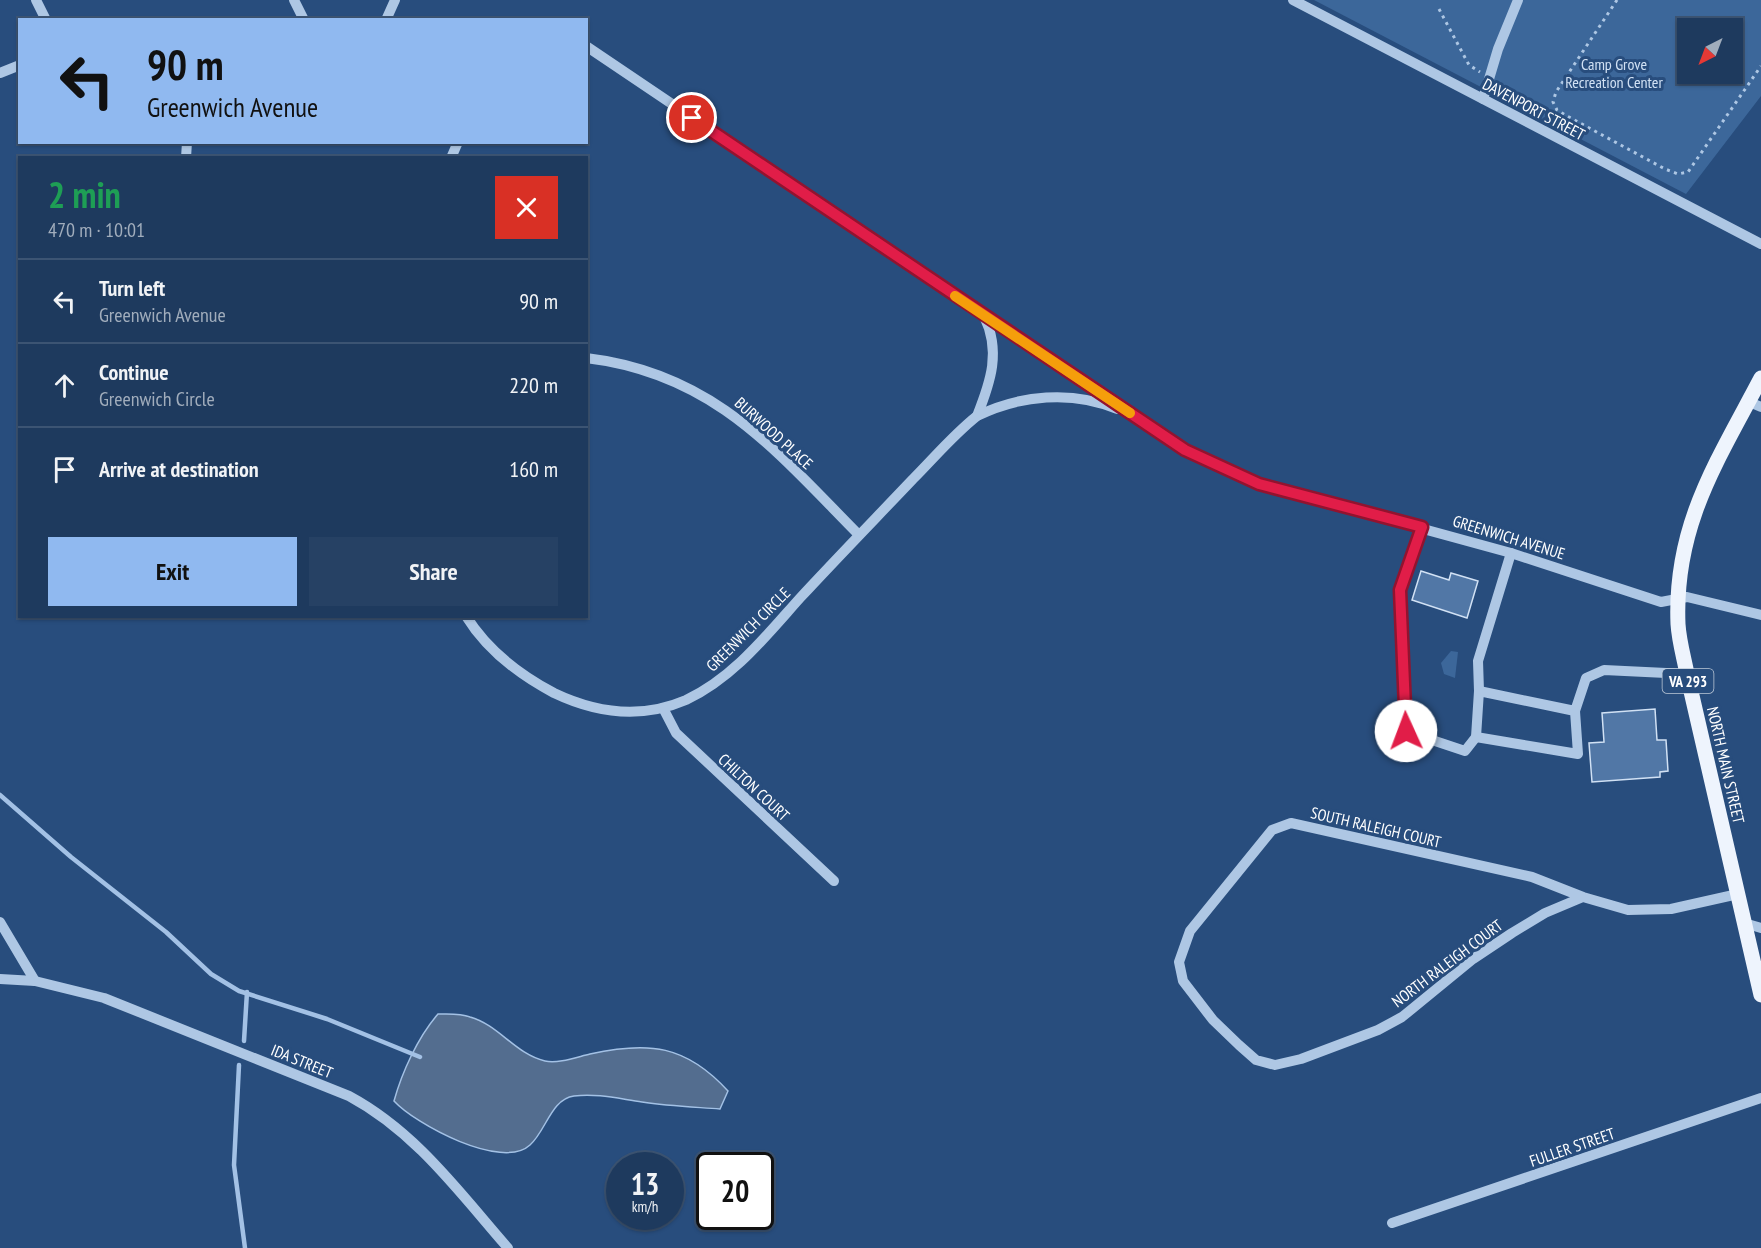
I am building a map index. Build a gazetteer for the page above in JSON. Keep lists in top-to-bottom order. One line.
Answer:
{"streets":{"main road":["VA 293","NORTH MAIN STREET"],"street":["DAVENPORT STREET","BURWOOD PLACE","GREENWICH AVENUE","GREENWICH CIRCLE","CHILTON COURT","SOUTH RALEIGH COURT","NORTH RALEIGH COURT","IDA STREET","FULLER STREET"]},"crossings":[["BURWOOD PLACE","GREENWICH CIRCLE"],["GREENWICH AVENUE","GREENWICH CIRCLE"],["GREENWICH AVENUE","NORTH MAIN STREET"],["GREENWICH CIRCLE","CHILTON COURT"],["NORTH MAIN STREET","SOUTH RALEIGH COURT"],["SOUTH RALEIGH COURT","NORTH RALEIGH COURT"]],"parks":["Camp Grove Recreation Center"],"north":"bottom left","page":{"turn":["90 m","Greenwich Avenue"],"heading":["2 min","470 m · 10:01"],"list":[{"name":"Turn left","note":"Greenwich Avenue","value":"90 m"},{"name":"Continue","note":"Greenwich Circle","value":"220 m"},{"name":"Arrive at destination","value":"160 m"}],"buttons":["Exit","Share"],"speed":"13 km/h","limit":"20"}}
